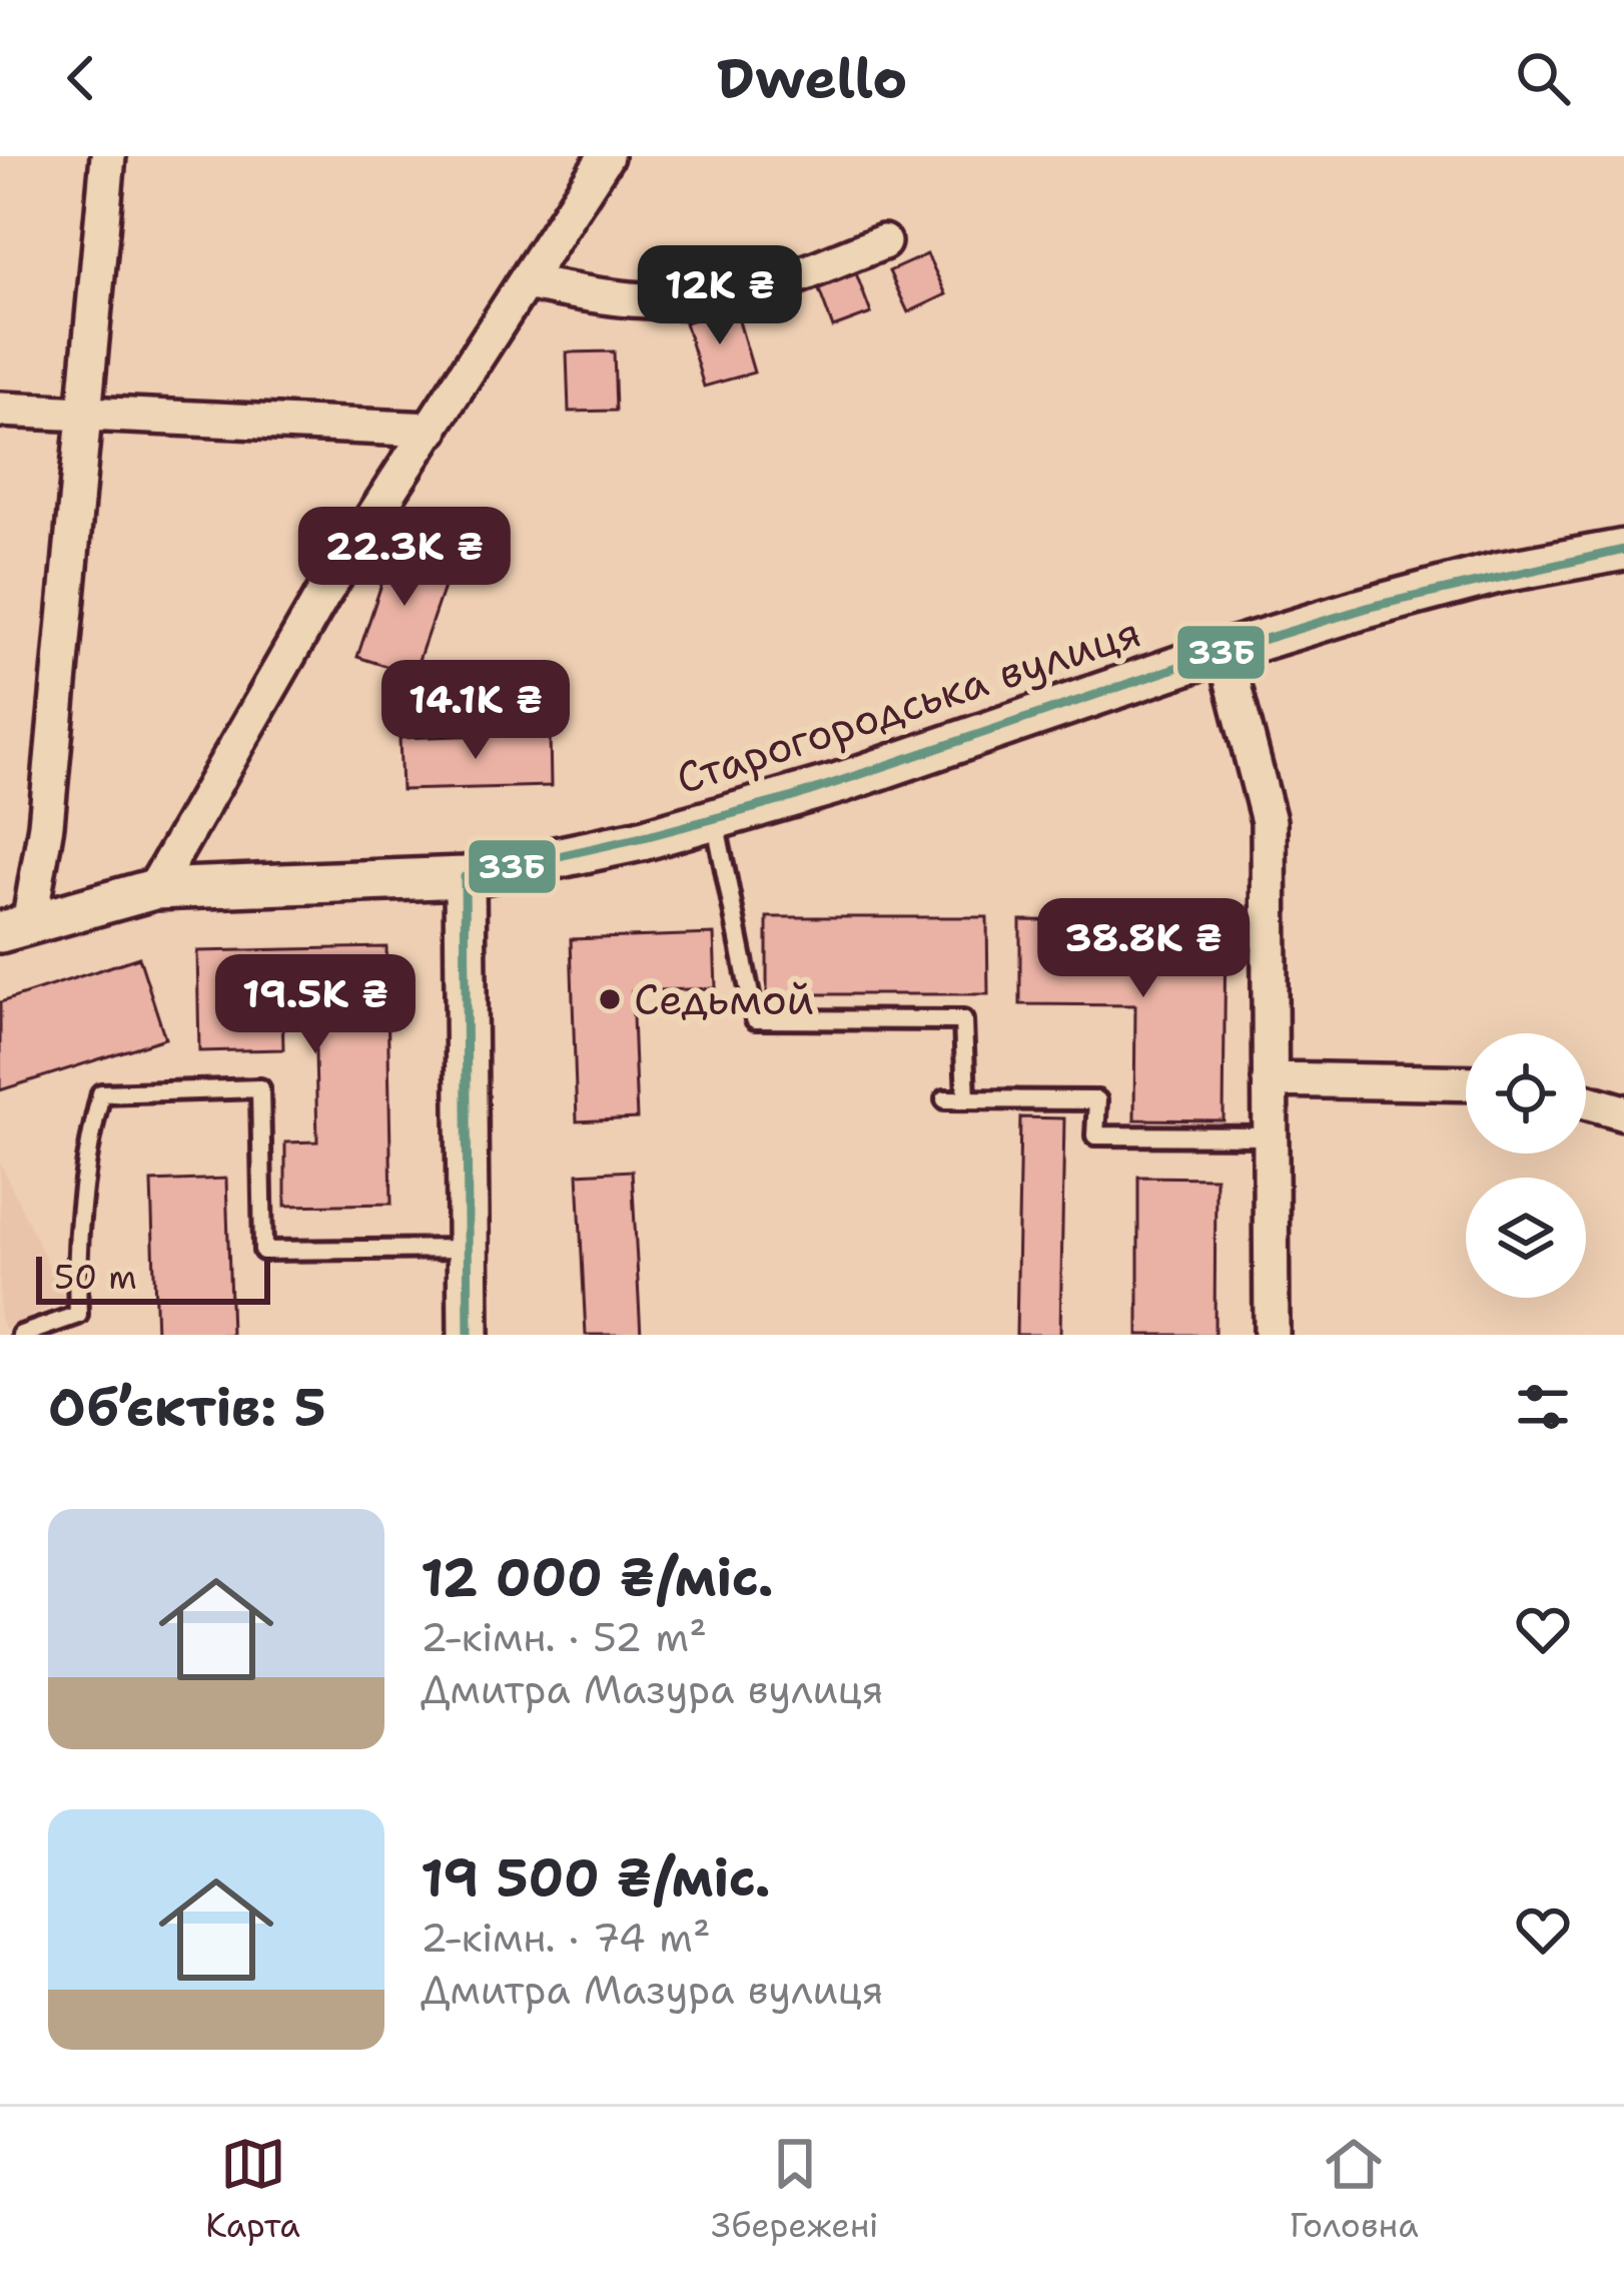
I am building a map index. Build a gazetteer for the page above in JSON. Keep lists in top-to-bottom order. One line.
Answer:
{"streets":{"street":["Старогородська вулиця"]},"places":["Седьмой"],"lines":["transit line 33Б"],"scale_bar":"50 m","page":{"header":"Dwello","price":["12K ₴","22.3K ₴","14.1K ₴","38.8K ₴","19.5K ₴"],"scale":"50 m","heading":"Об’єктів: 5","list":[{"name":"12 000 ₴/міс.","note":"2-кімн. · 52 m² · Дмитра Мазура вулиця"},{"name":"19 500 ₴/міс.","note":"2-кімн. · 74 m² · Дмитра Мазура вулиця"}],"tabs":["Карта","Збережені","Головна"]}}
